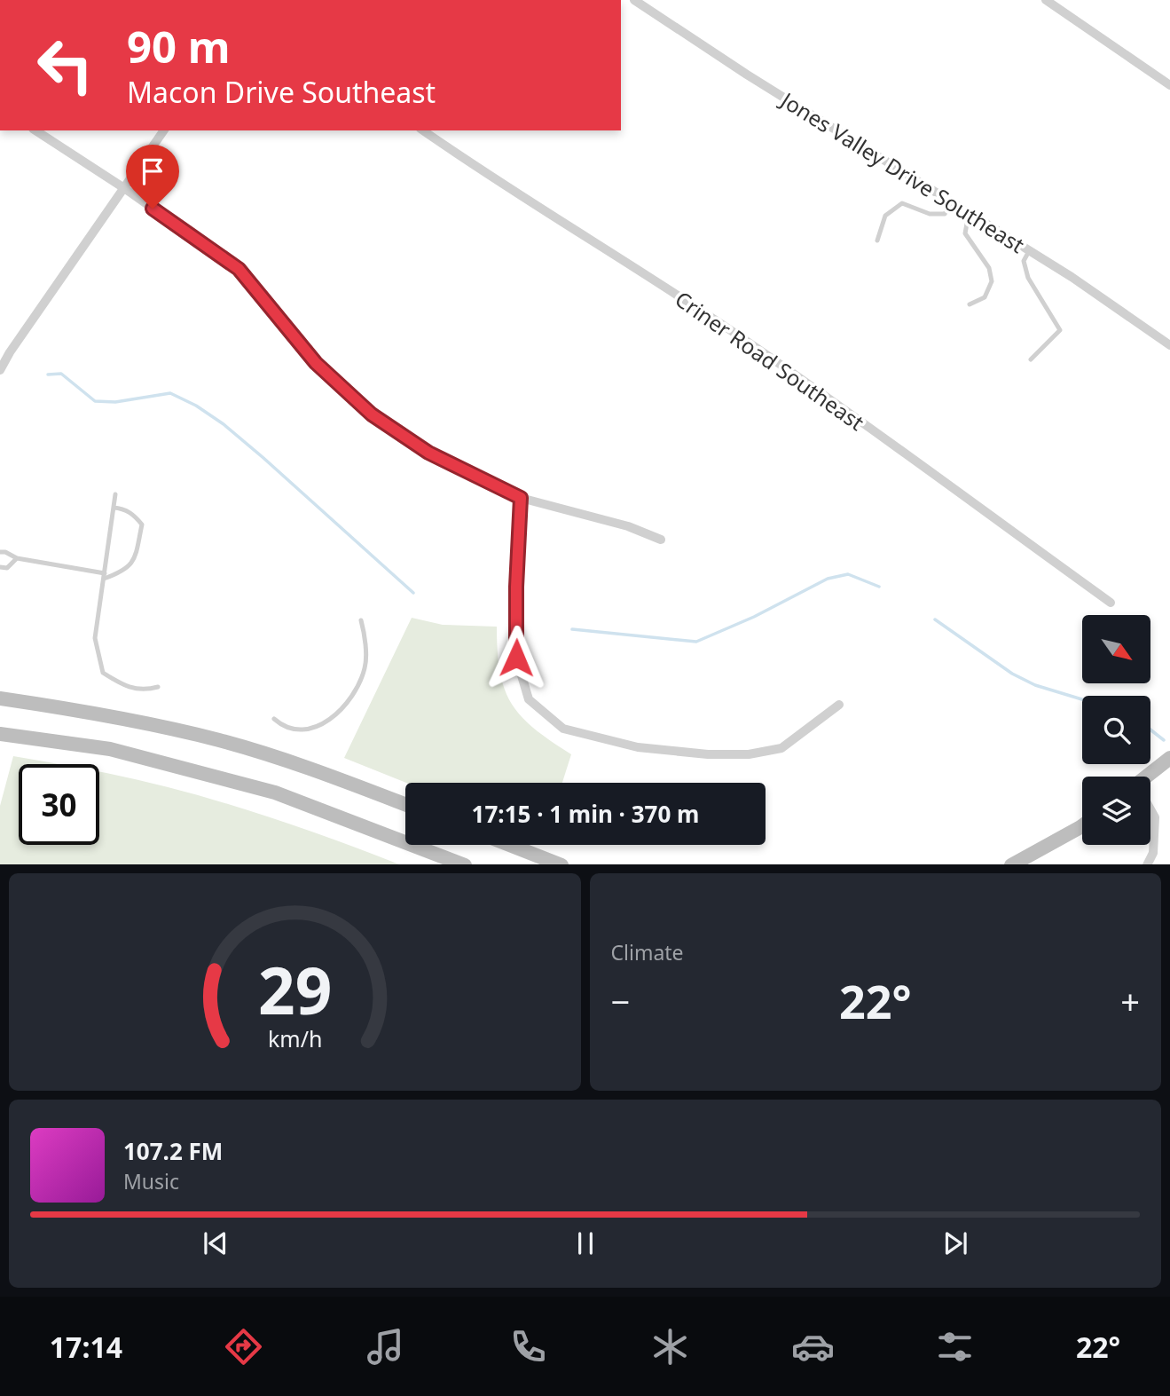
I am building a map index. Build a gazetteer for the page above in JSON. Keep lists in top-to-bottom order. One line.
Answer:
{"streets":{"street":["Jones Valley Drive Southeast","Criner Road Southeast"]},"north":"bottom right","page":{"turn":["90 m","Macon Drive Southeast"],"limit":"30","trip":"17:15 · 1 min · 370 m","tile":"Climate","heat":["−","22°","+"],"song":["107.2 FM","Music"],"tabs":["17:14","22°"],"gauge":["29","km/h"]}}
